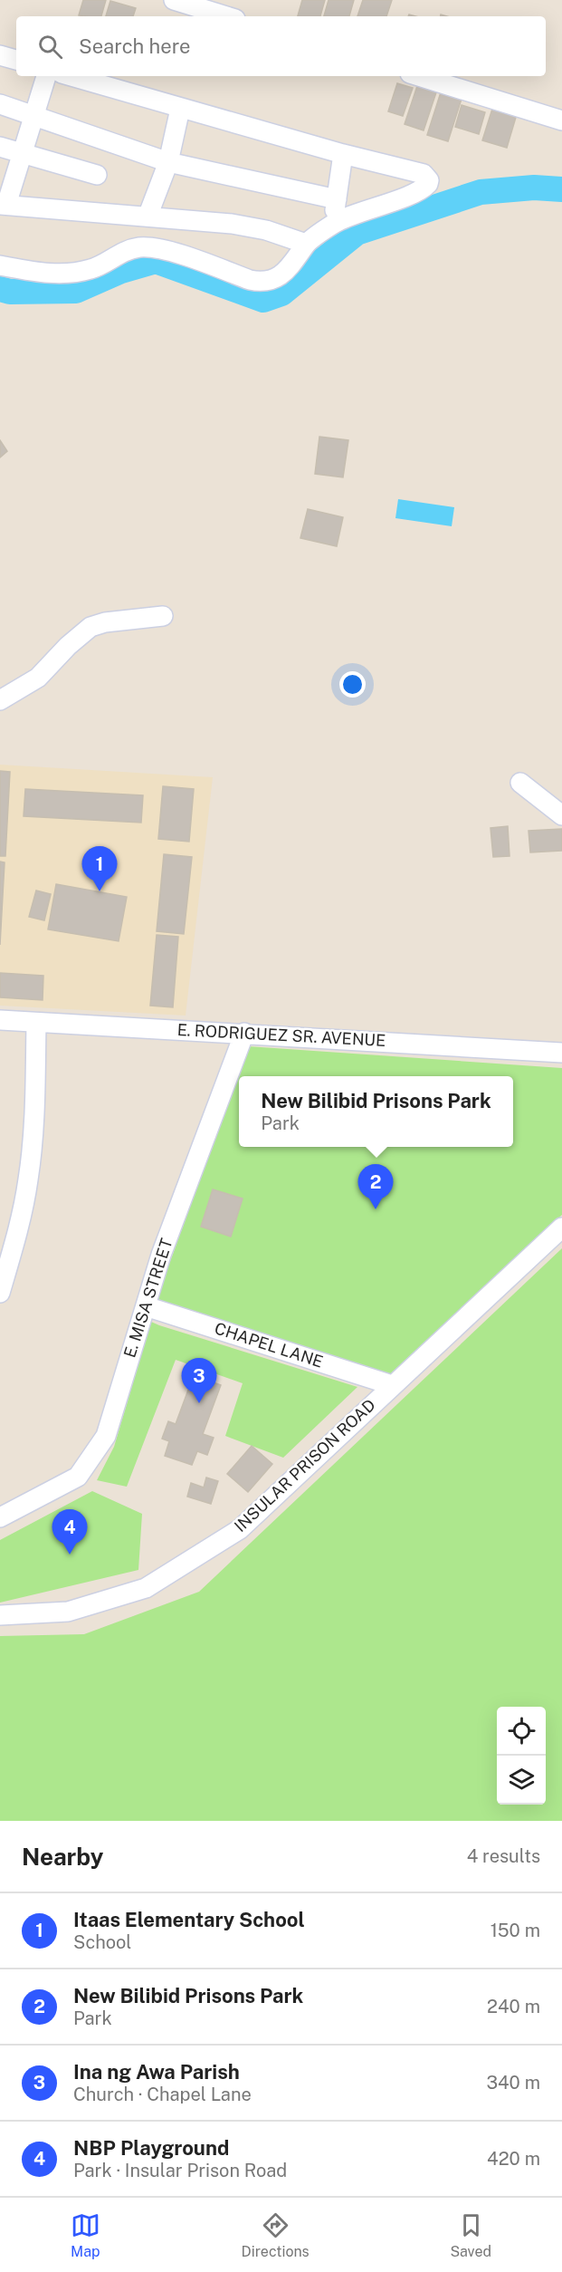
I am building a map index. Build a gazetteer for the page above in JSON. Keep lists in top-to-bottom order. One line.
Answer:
{"streets":{"street":["E. RODRIGUEZ SR. AVENUE","E. MISA STREET","CHAPEL LANE","INSULAR PRISON ROAD"]},"crossings":[["E. RODRIGUEZ SR. AVENUE","E. MISA STREET"],["E. MISA STREET","CHAPEL LANE"],["CHAPEL LANE","INSULAR PRISON ROAD"]],"page":{"search":"Search here","pins":["1","2","3","4"],"popup":["New Bilibid Prisons Park","Park"],"heading":["Nearby","4 results"],"list":[{"mark":"1","name":"Itaas Elementary School","note":"School","value":"150 m"},{"mark":"2","name":"New Bilibid Prisons Park","note":"Park","value":"240 m"},{"mark":"3","name":"Ina ng Awa Parish","note":"Church · Chapel Lane","value":"340 m"},{"mark":"4","name":"NBP Playground","note":"Park · Insular Prison Road","value":"420 m"}],"nav":["Map","Directions","Saved"]}}
